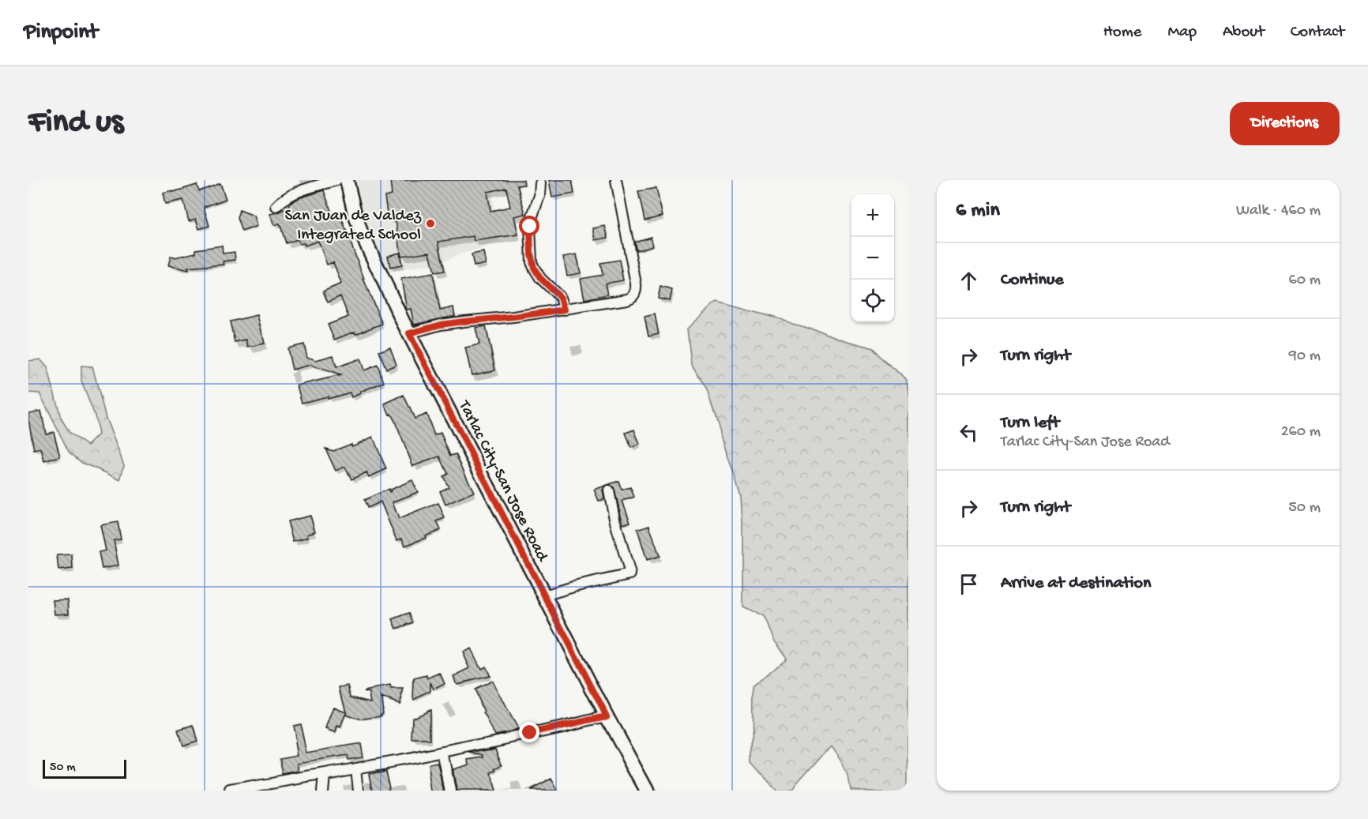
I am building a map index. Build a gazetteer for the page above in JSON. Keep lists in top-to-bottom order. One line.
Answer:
{"streets":{"main road":["Tarlac City-San Jose Road"]},"places":["San Juan de Valdez Integrated School"],"scale_bar":"50 m","page":{"header":"Pinpoint","nav":["Home","Map","About","Contact"],"buttons":"Directions","title":"Find us","heading":["6 min","Walk · 460 m"],"map_buttons":["+","−"],"list":[["Continue","60 m"],["Turn right","90 m"],["Turn left","Tarlac City-San Jose Road","260 m"],["Turn right","50 m"],"Arrive at destination"],"scale":"50 m"}}
